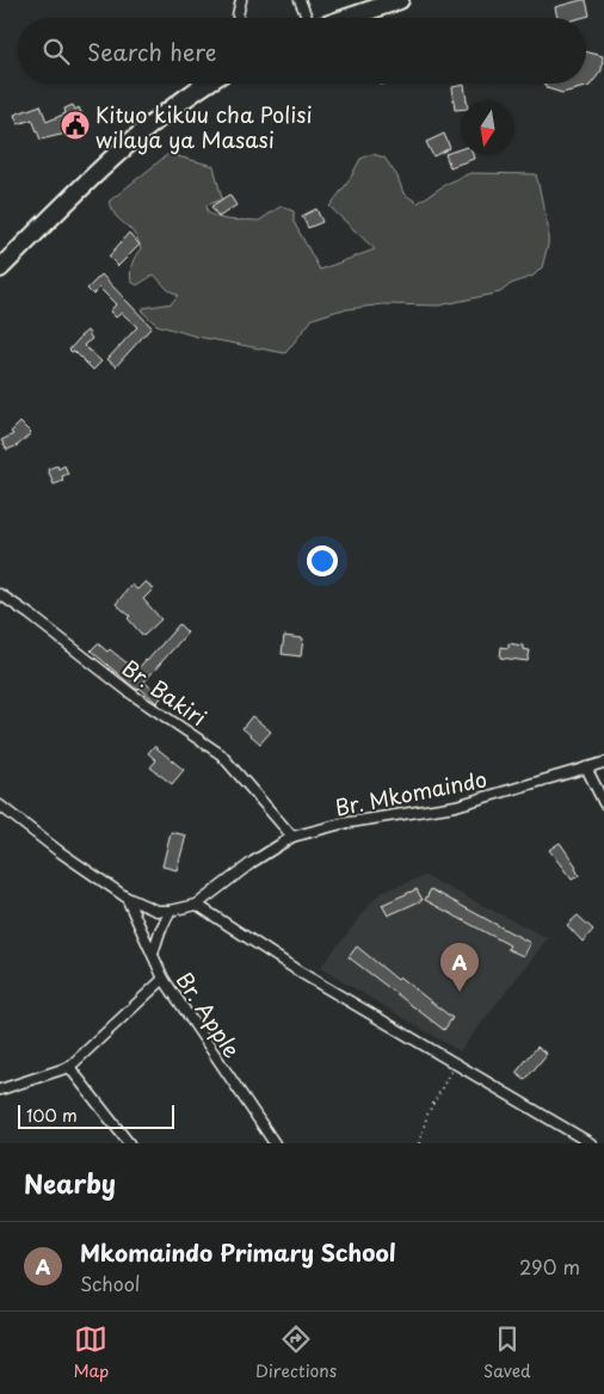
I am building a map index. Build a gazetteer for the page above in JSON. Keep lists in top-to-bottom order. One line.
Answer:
{"streets":{"street":["Br. Bakiri","Br. Mkomaindo","Br. Apple"]},"crossings":[["Br. Bakiri","Br. Mkomaindo"]],"places":{"public building":["Kituo kikuu cha Polisi wilaya ya Masasi"]},"scale_bar":"100 m","north":"bottom","page":{"search":"Search here","pins":"A","scale":"100 m","heading":"Nearby","list":[{"mark":"A","name":"Mkomaindo Primary School","note":"School","value":"290 m"}],"nav":["Map","Directions","Saved"]}}
